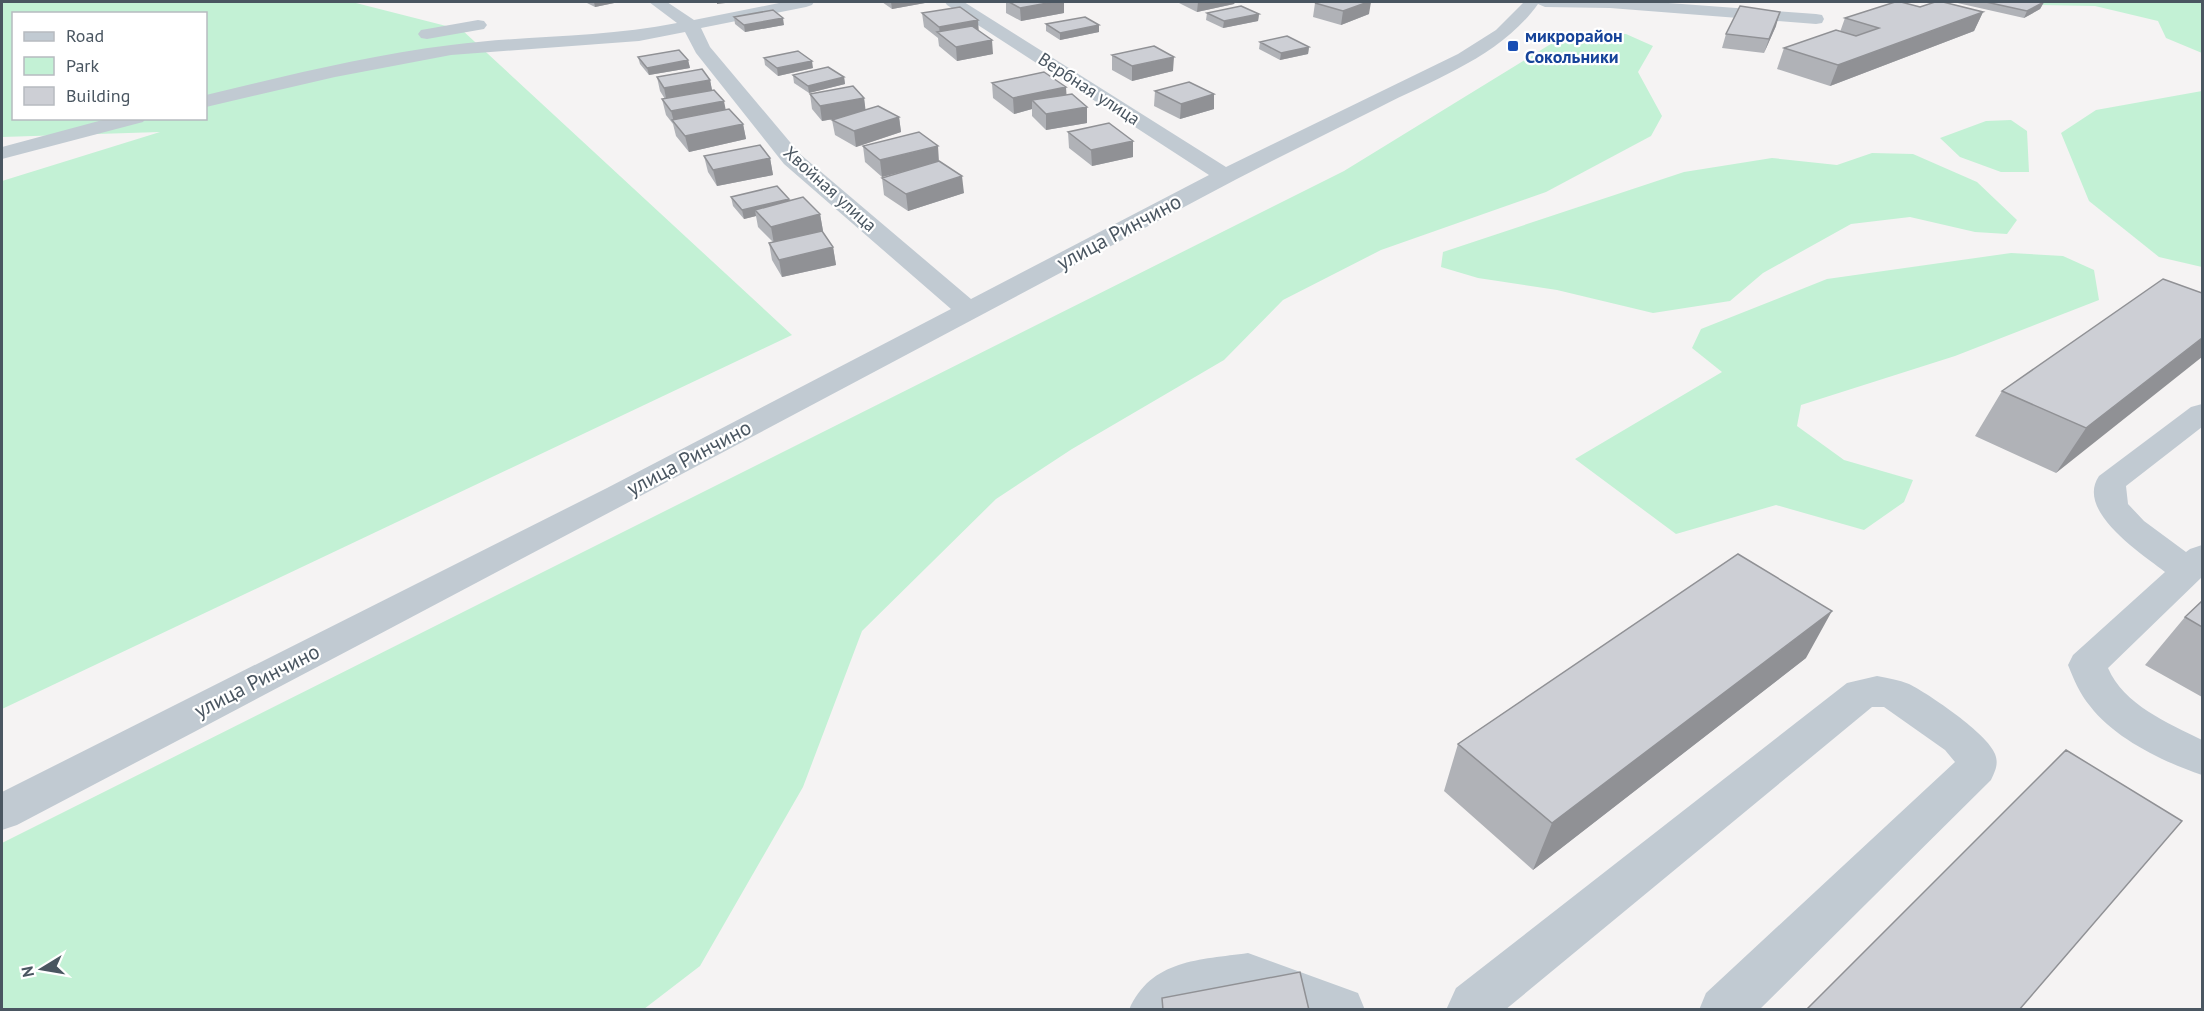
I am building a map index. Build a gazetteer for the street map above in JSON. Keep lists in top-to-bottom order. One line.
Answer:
{"streets":{"street":["Вербная улица","Хвойная улица","улица Ринчино"]},"crossings":[["Вербная улица","улица Ринчино"],["Хвойная улица","улица Ринчино"]],"places":{"transit":["микрорайон Сокольники"]},"legend":["Road","Park","Building"],"north":"left"}
